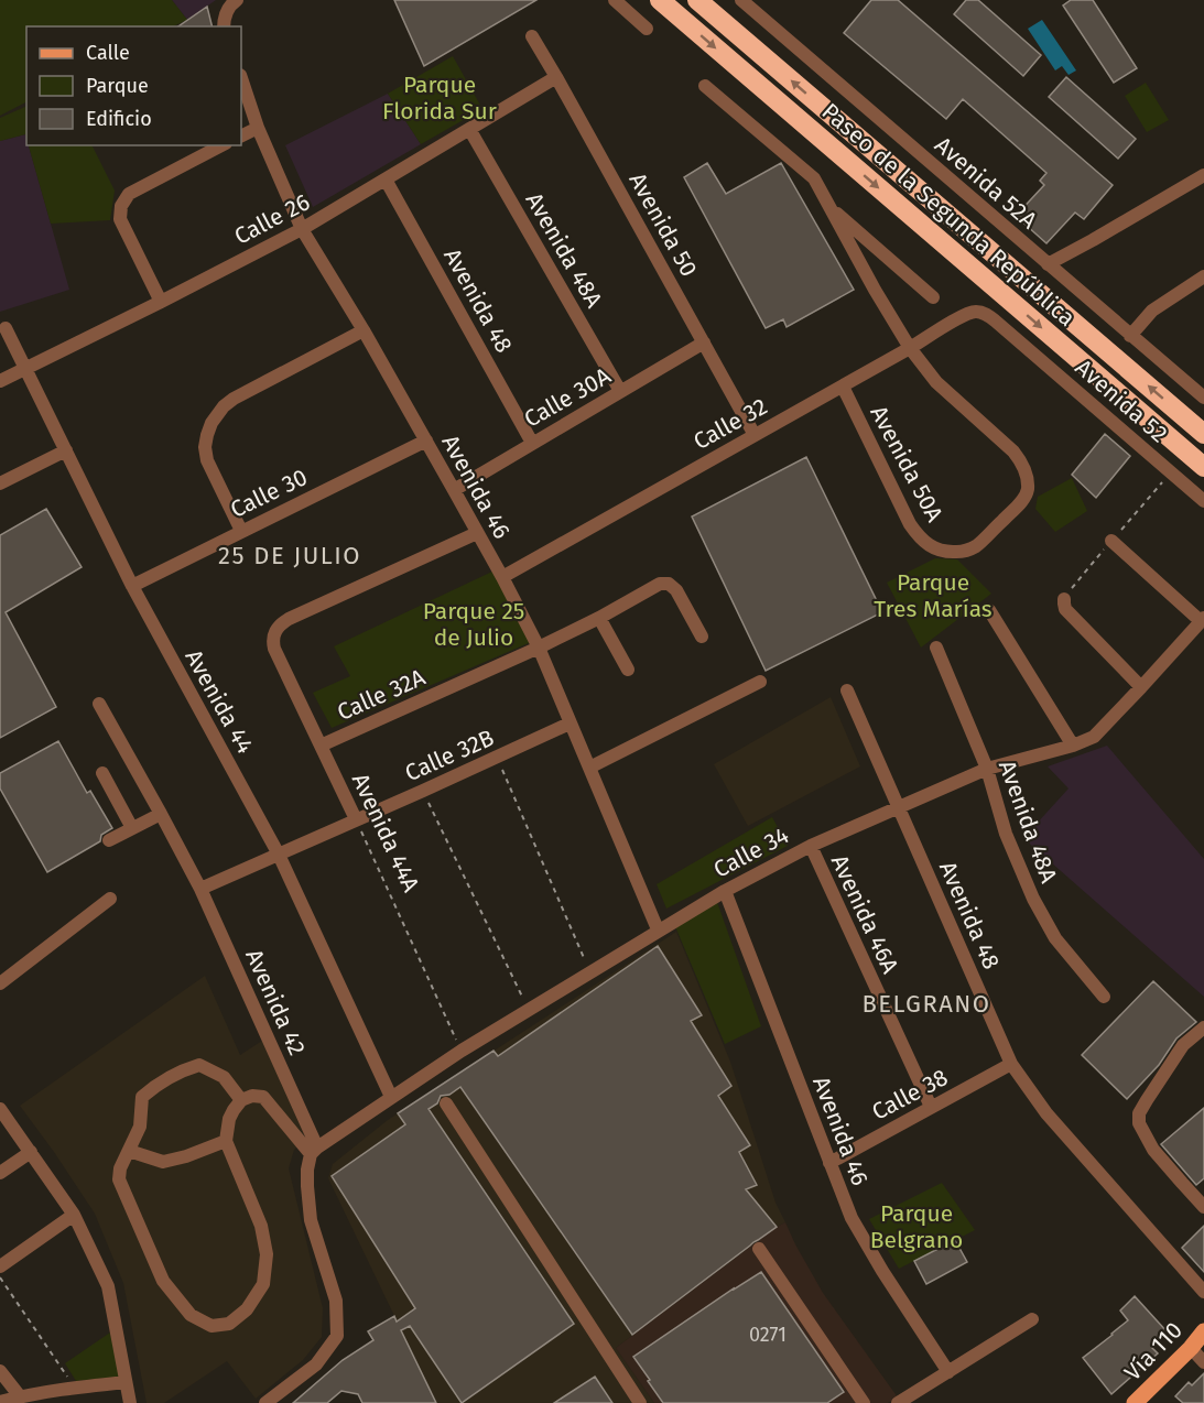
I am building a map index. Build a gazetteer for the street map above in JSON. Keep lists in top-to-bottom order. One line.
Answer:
{"streets":{"highway":["Paseo de la Segunda República"],"main road":["Vía 110"],"street":["Avenida 52A","Calle 26","Avenida 50","Avenida 48A","Avenida 48","Calle 30A","Avenida 52","Calle 32","Avenida 50A","Avenida 46","Calle 30","Calle 32A","Avenida 44","Calle 32B","Avenida 44A","Calle 34","Avenida 46A","Avenida 42","Calle 38"]},"crossings":[["Calle 26","Avenida 50"],["Calle 26","Avenida 48A"],["Calle 26","Avenida 48"],["Calle 26","Avenida 46"],["Calle 26","Avenida 44"],["Avenida 50","Calle 30A"],["Avenida 50","Calle 32"],["Avenida 48A","Calle 30A"],["Avenida 48A","Calle 34"],["Avenida 48","Calle 30A"],["Avenida 48","Calle 34"],["Avenida 48","Calle 38"],["Calle 30A","Avenida 46"],["Avenida 52","Calle 32"],["Calle 32","Avenida 50A"],["Calle 32","Avenida 46"],["Avenida 46","Calle 30"],["Avenida 46","Calle 32A"],["Avenida 46","Calle 32B"],["Avenida 46","Avenida 44A"],["Avenida 46","Calle 34"],["Avenida 46","Calle 38"],["Calle 30","Avenida 44"],["Calle 32A","Avenida 44A"],["Avenida 44","Calle 32B"],["Avenida 44","Calle 34"],["Calle 32B","Avenida 44A"],["Calle 32B","Avenida 42"],["Avenida 44A","Calle 34"],["Calle 34","Avenida 46A"],["Calle 34","Avenida 42"],["Avenida 46A","Calle 38"]],"districts":["25 DE JULIO","BELGRANO"],"parks":["Parque Florida Sur","Parque Tres Marías","Parque 25 de Julio","Parque Belgrano"],"house_numbers":["0271"],"legend":["Calle","Parque","Edificio"]}
